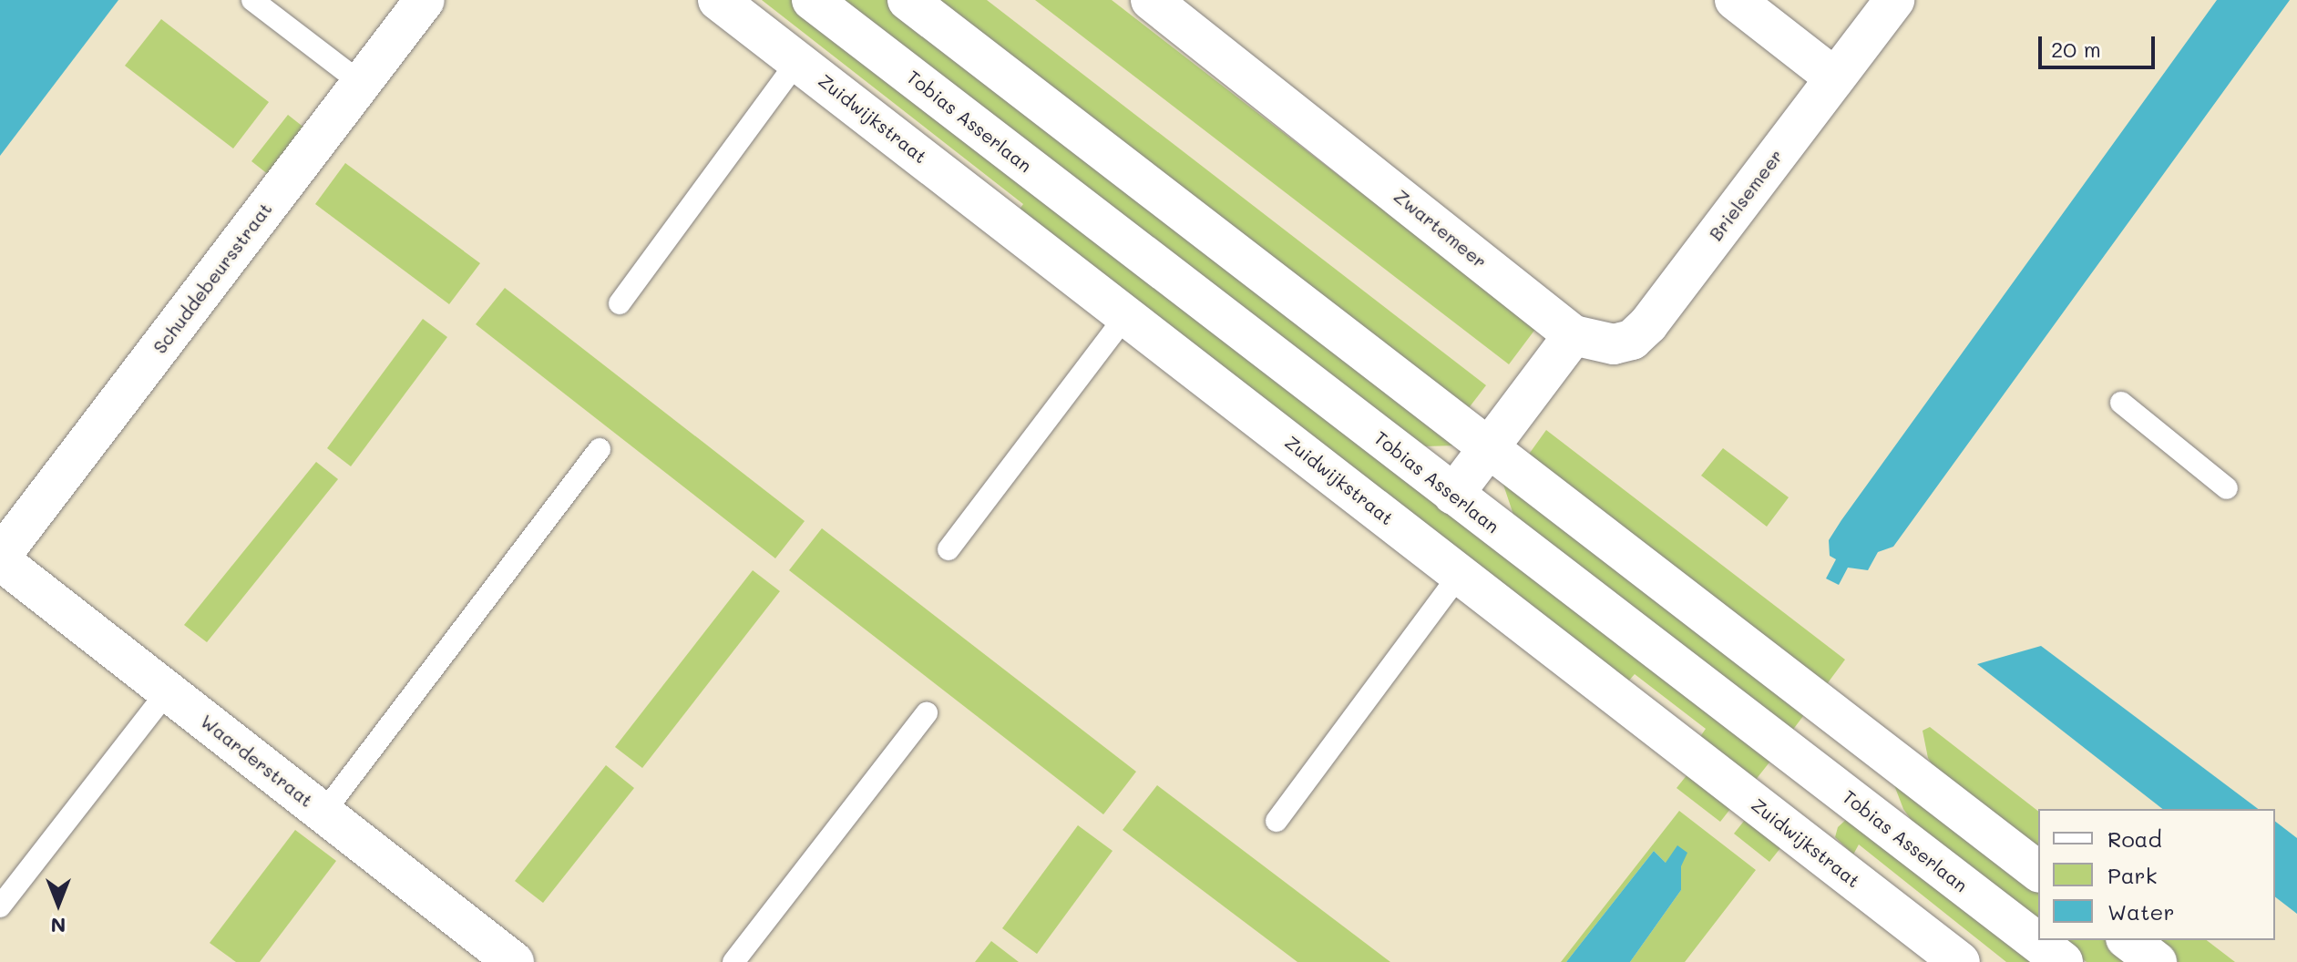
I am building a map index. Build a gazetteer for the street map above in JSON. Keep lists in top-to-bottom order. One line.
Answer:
{"streets":{"street":["Zuidwijkstraat","Tobias Asserlaan","Brielsemeer","Zwartemeer","Schuddebeursstraat","Waarderstraat"]},"crossings":[["Brielsemeer","Zwartemeer"],["Schuddebeursstraat","Waarderstraat"]],"legend":["Road","Park","Water"],"scale_bar":"20 m","north":"bottom"}
